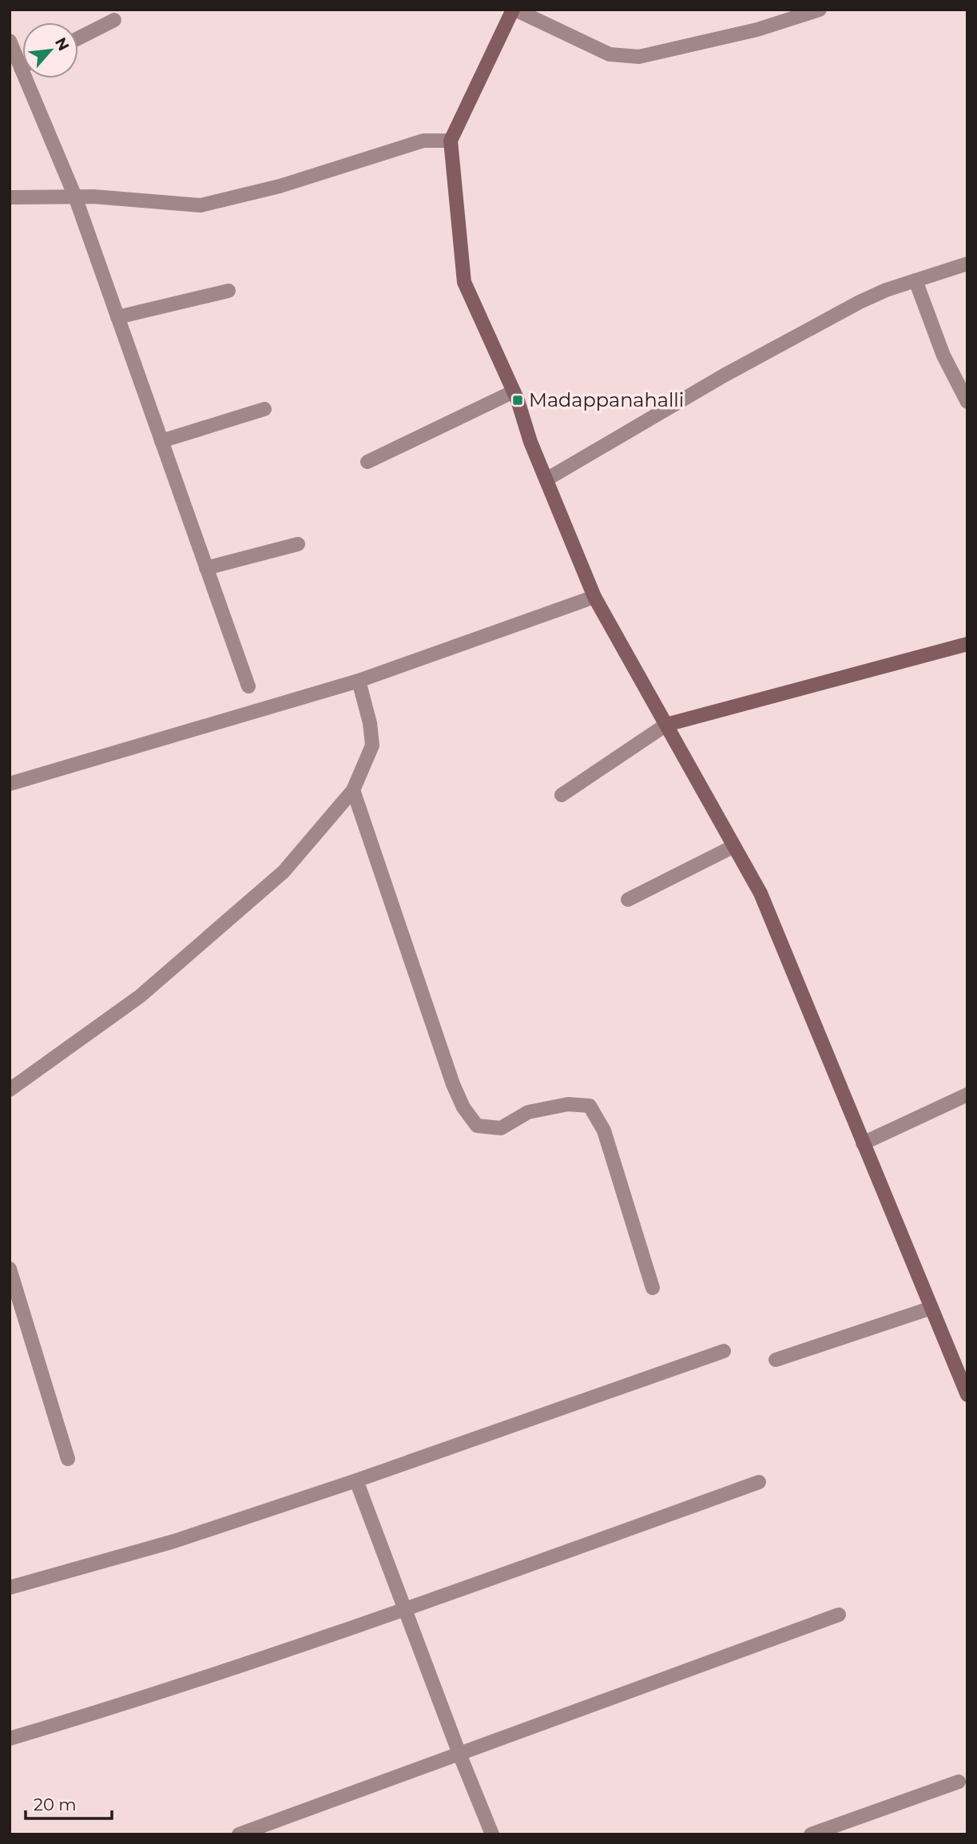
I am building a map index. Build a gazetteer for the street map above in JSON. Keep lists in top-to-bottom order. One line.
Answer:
{"places":{"transit":["Madappanahalli"]},"scale_bar":"20 m","north":"top right"}
